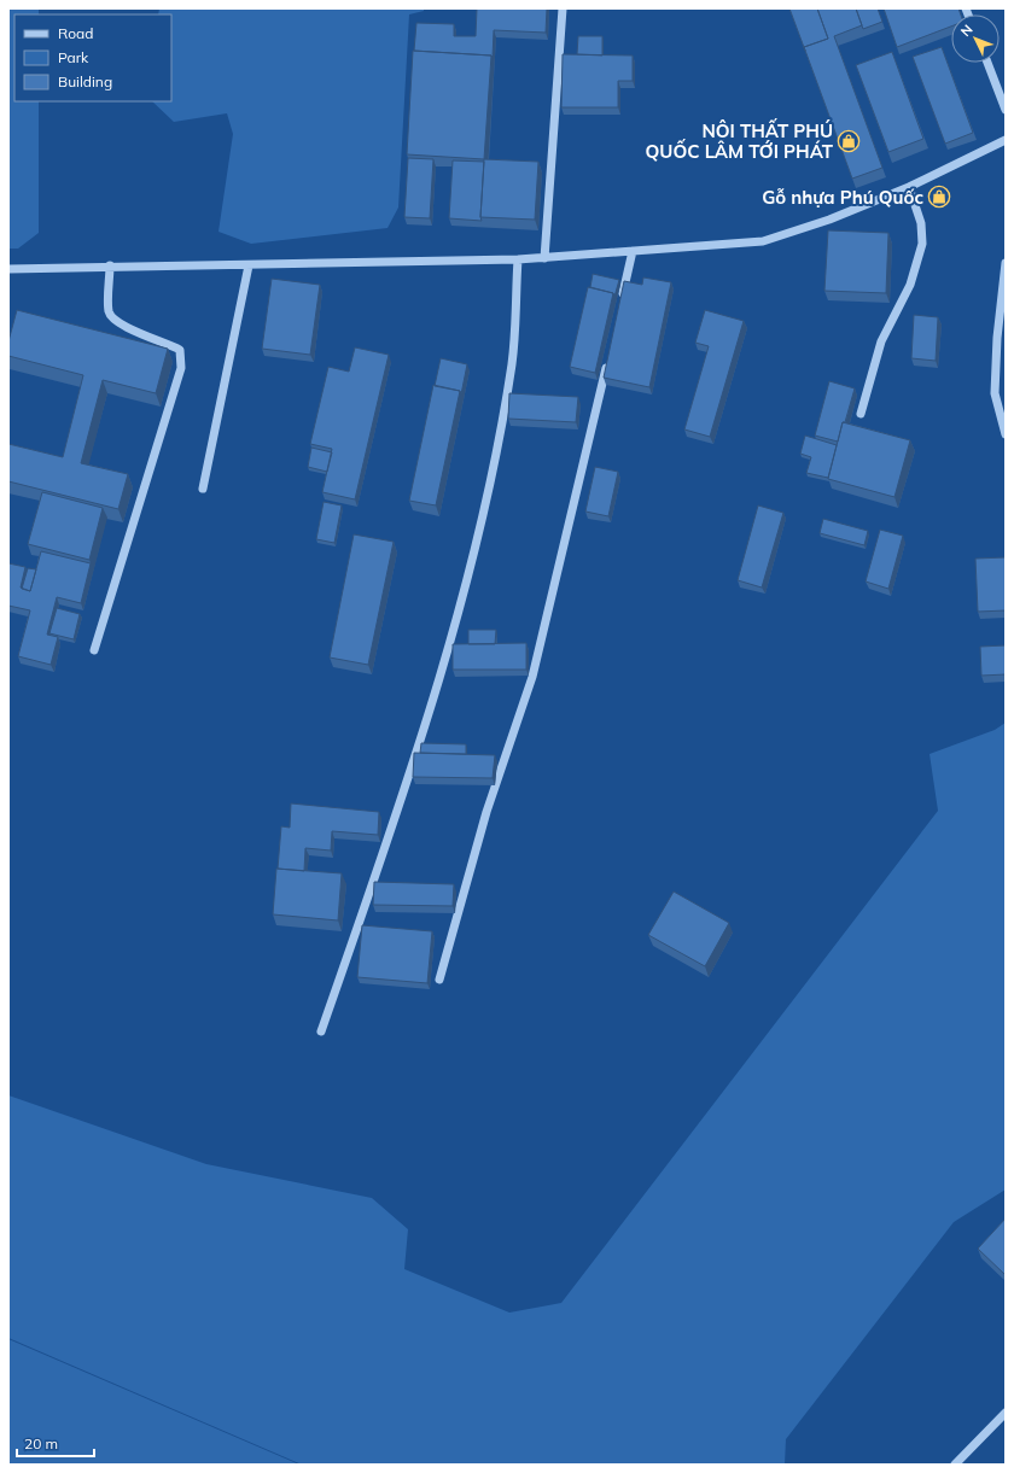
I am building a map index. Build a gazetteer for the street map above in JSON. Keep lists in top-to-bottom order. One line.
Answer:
{"places":{"shop":["NỘI THẤT PHÚ QUỐC LÂM TỚI PHÁT","Gỗ nhựa Phú Quốc"]},"legend":["Road","Park","Building"],"scale_bar":"20 m","north":"top left"}
